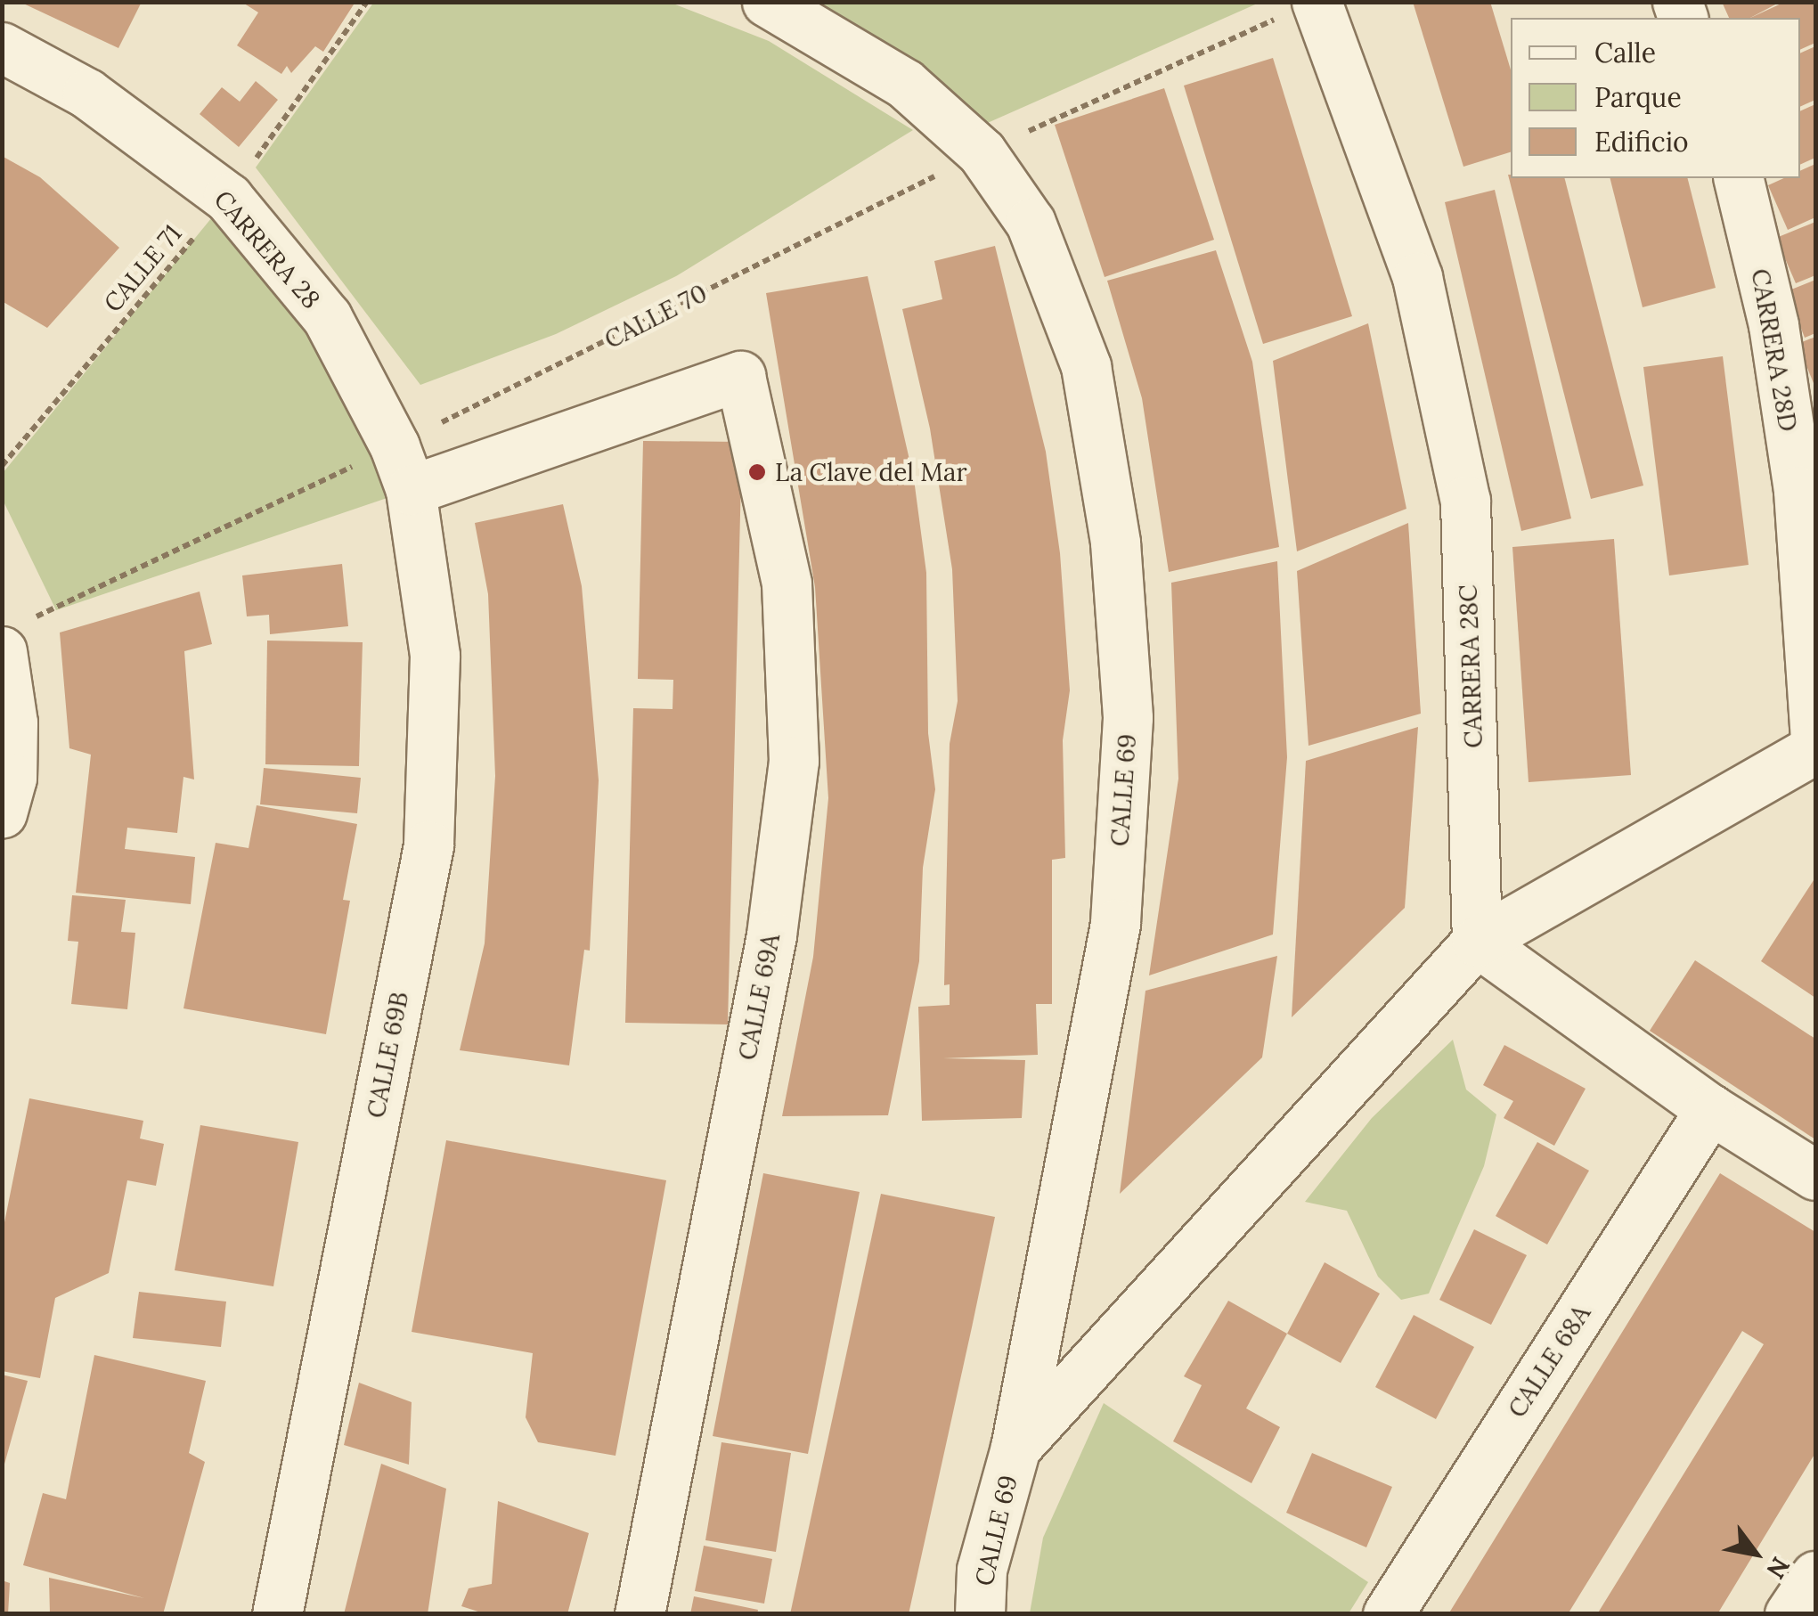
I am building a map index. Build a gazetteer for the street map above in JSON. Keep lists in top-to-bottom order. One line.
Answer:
{"streets":{"street":["CARRERA 28","CARRERA 28D","CARRERA 28C","CALLE 69","CALLE 69A","CALLE 69B","CALLE 68A"],"path":["CALLE 71","CALLE 70"]},"crossings":[["CARRERA 28","CALLE 71"],["CARRERA 28","CALLE 70"],["CARRERA 28","CALLE 69A"],["CARRERA 28","CALLE 69B"],["CALLE 70","CARRERA 28C"],["CALLE 70","CALLE 69"],["CALLE 70","CALLE 69A"],["CALLE 70","CALLE 69B"],["CARRERA 28C","CALLE 69"],["CALLE 69A","CALLE 69B"]],"places":["La Clave del Mar"],"legend":["Calle","Parque","Edificio"],"north":"bottom right"}
